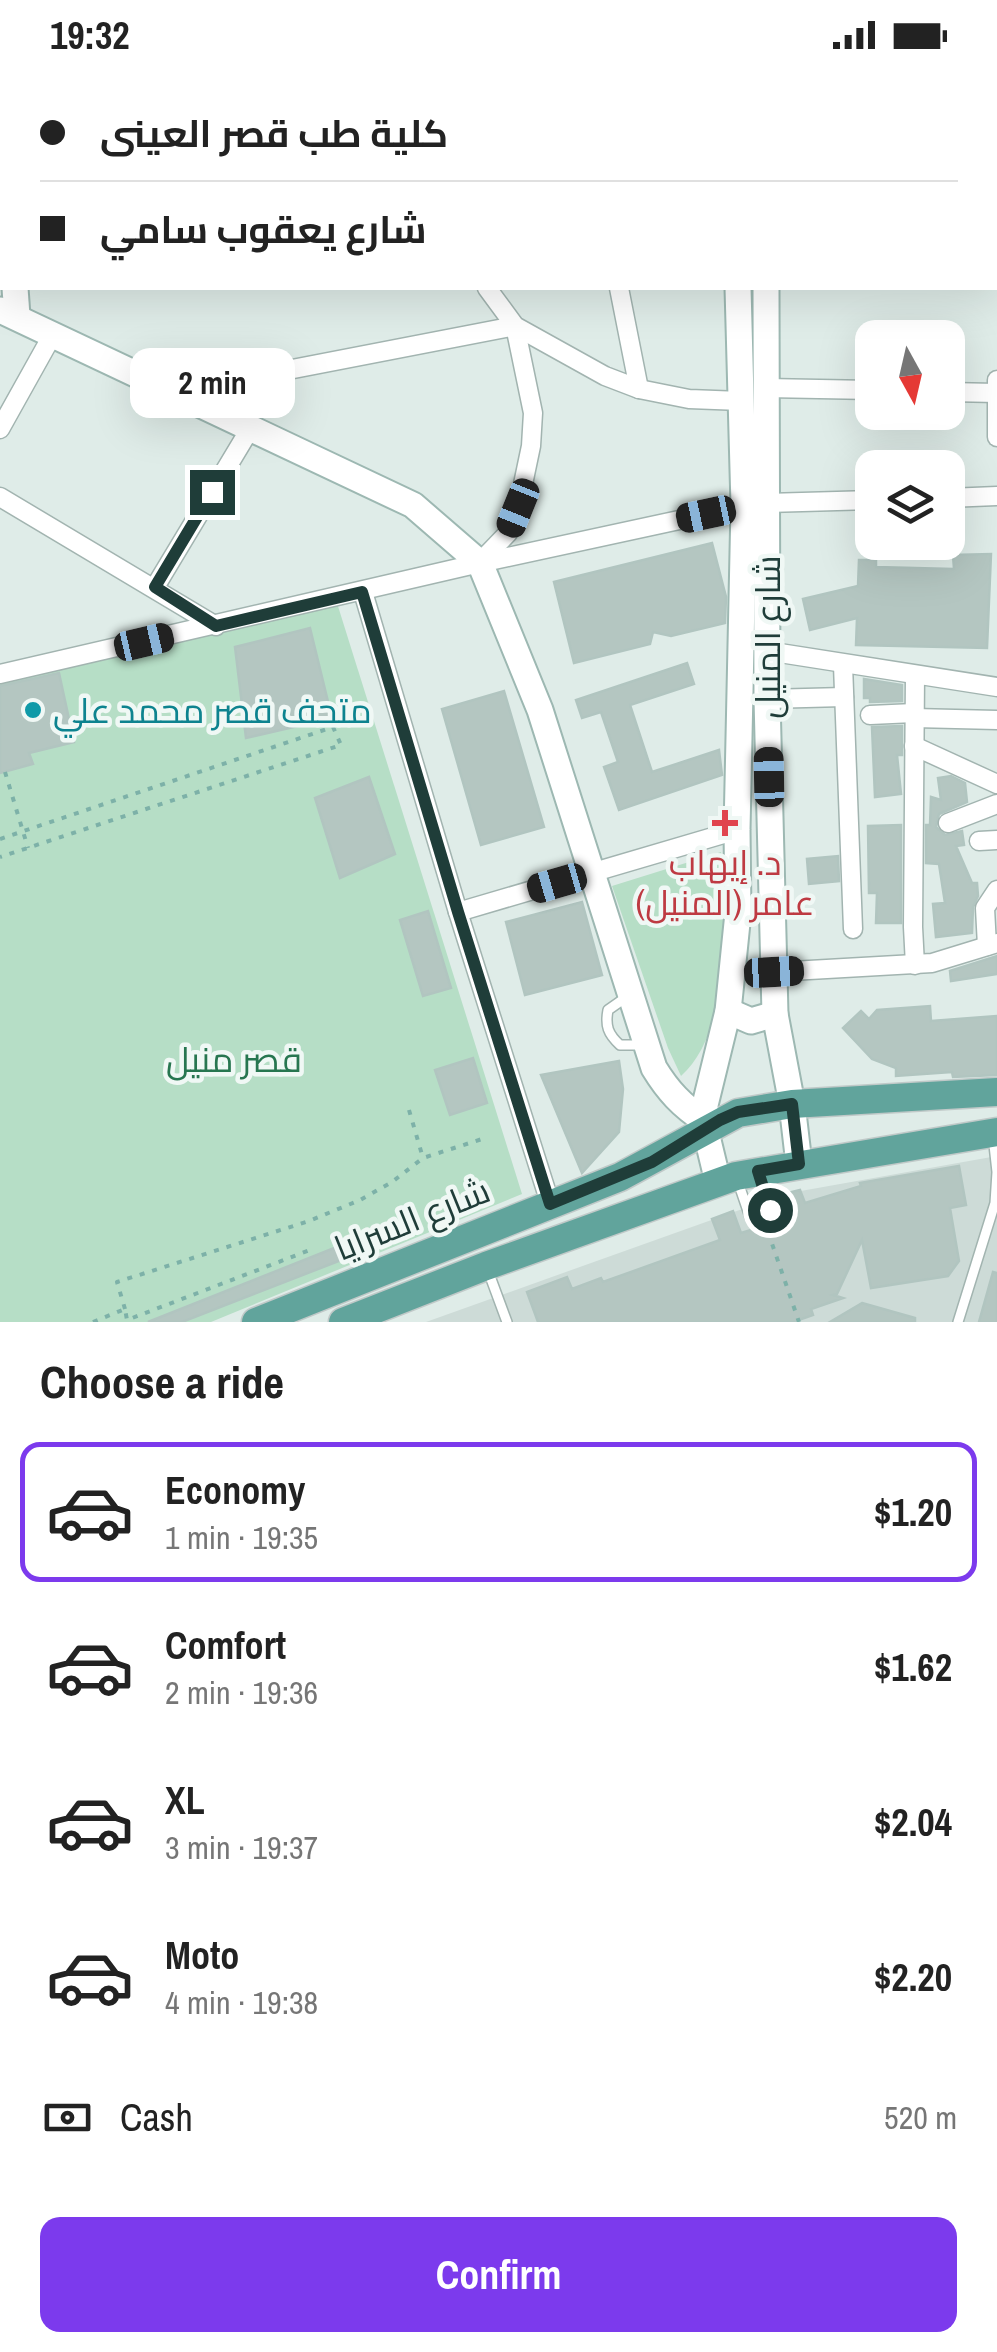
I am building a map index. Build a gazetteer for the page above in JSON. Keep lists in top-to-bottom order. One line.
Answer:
{"streets":{"main road":["شارع السرايا"],"street":["شارع المنيل"]},"crossings":[["شارع المنيل","شارع السرايا"]],"parks":["قصر منيل"],"places":{"other":["متحف قصر محمد علي"],"health":["د. إيهاب عامر (المنيل)"]},"north":"bottom","page":{"status":"19:32","banner":["كلية طب قصر العينى","شارع يعقوب سامي"],"bubble":"2 min","heading":"Choose a ride","list":[{"name":"Economy","note":"1 min · 19:35","value":"$1.20"},{"name":"Comfort","note":"2 min · 19:36","value":"$1.62"},{"name":"XL","note":"3 min · 19:37","value":"$2.04"},{"name":"Moto","note":"4 min · 19:38","value":"$2.20"}],"pay":["Cash","520 m"],"buttons":"Confirm"}}
